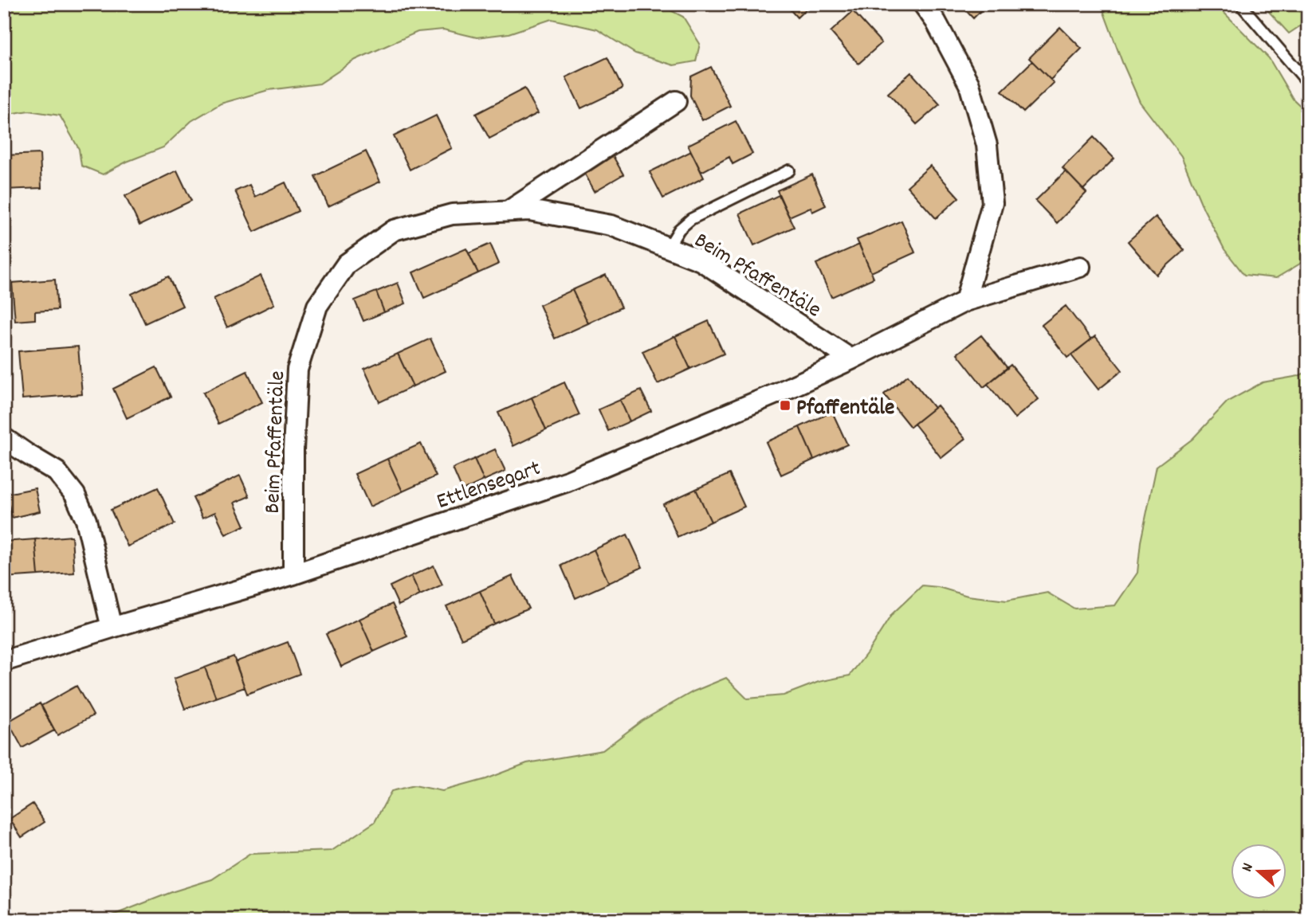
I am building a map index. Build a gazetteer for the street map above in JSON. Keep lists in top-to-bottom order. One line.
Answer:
{"streets":{"street":["Beim Pfaffentäle","Ettlensegart"]},"crossings":[["Beim Pfaffentäle","Ettlensegart"]],"places":{"transit":["Pfaffentäle"]},"north":"left"}
